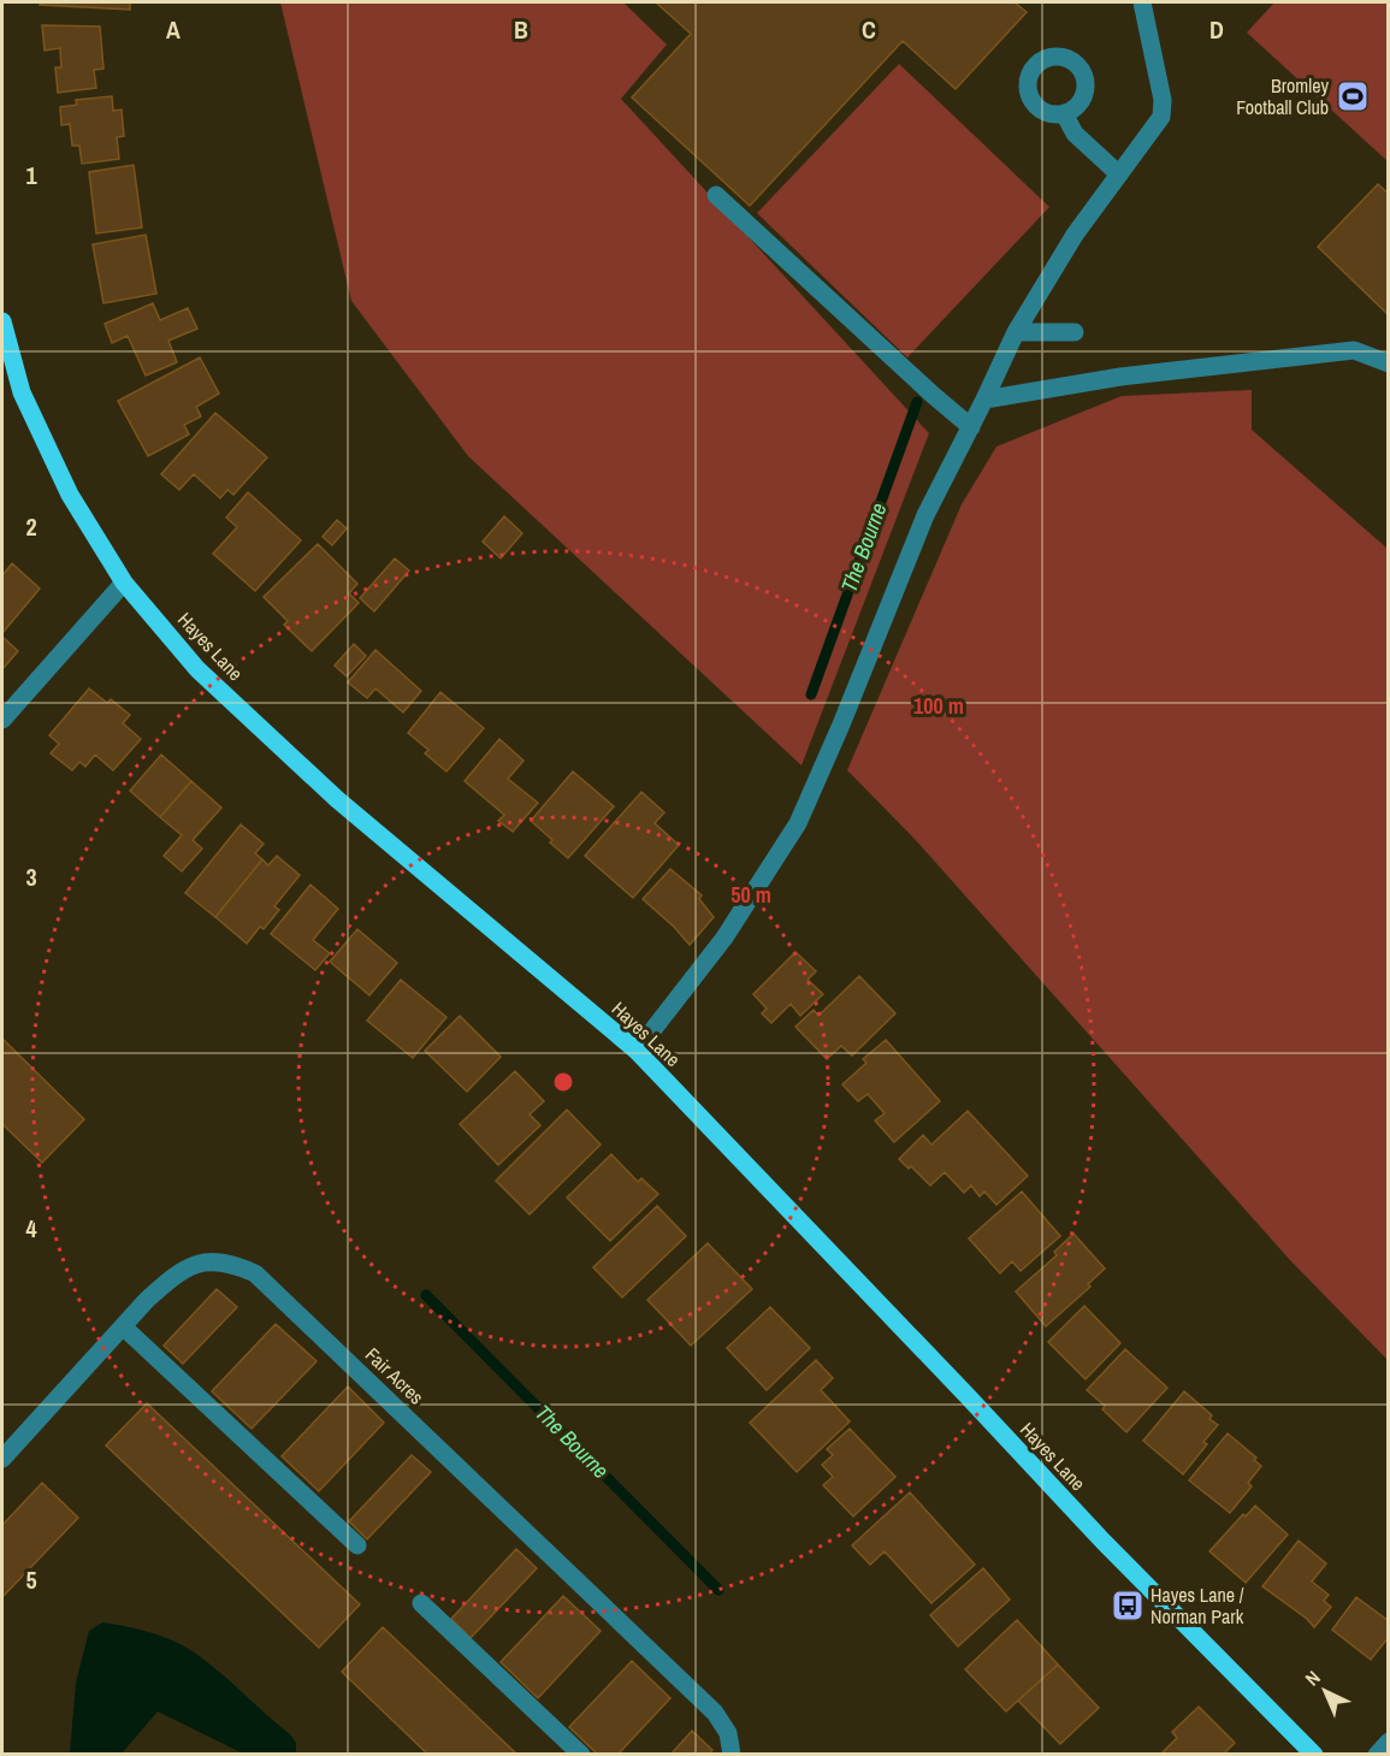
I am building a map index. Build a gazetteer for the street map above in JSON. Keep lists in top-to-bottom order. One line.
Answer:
{"streets":{"main road":["Hayes Lane"],"street":["Fair Acres"]},"water":["The Bourne"],"places":{"sports":["Bromley Football Club"],"bus stop":["Hayes Lane / Norman Park"]},"north":"top left","grid":{"columns":["A","B","C","D"],"rows":["1","2","3","4","5"]},"rings":["100 m","50 m"]}
